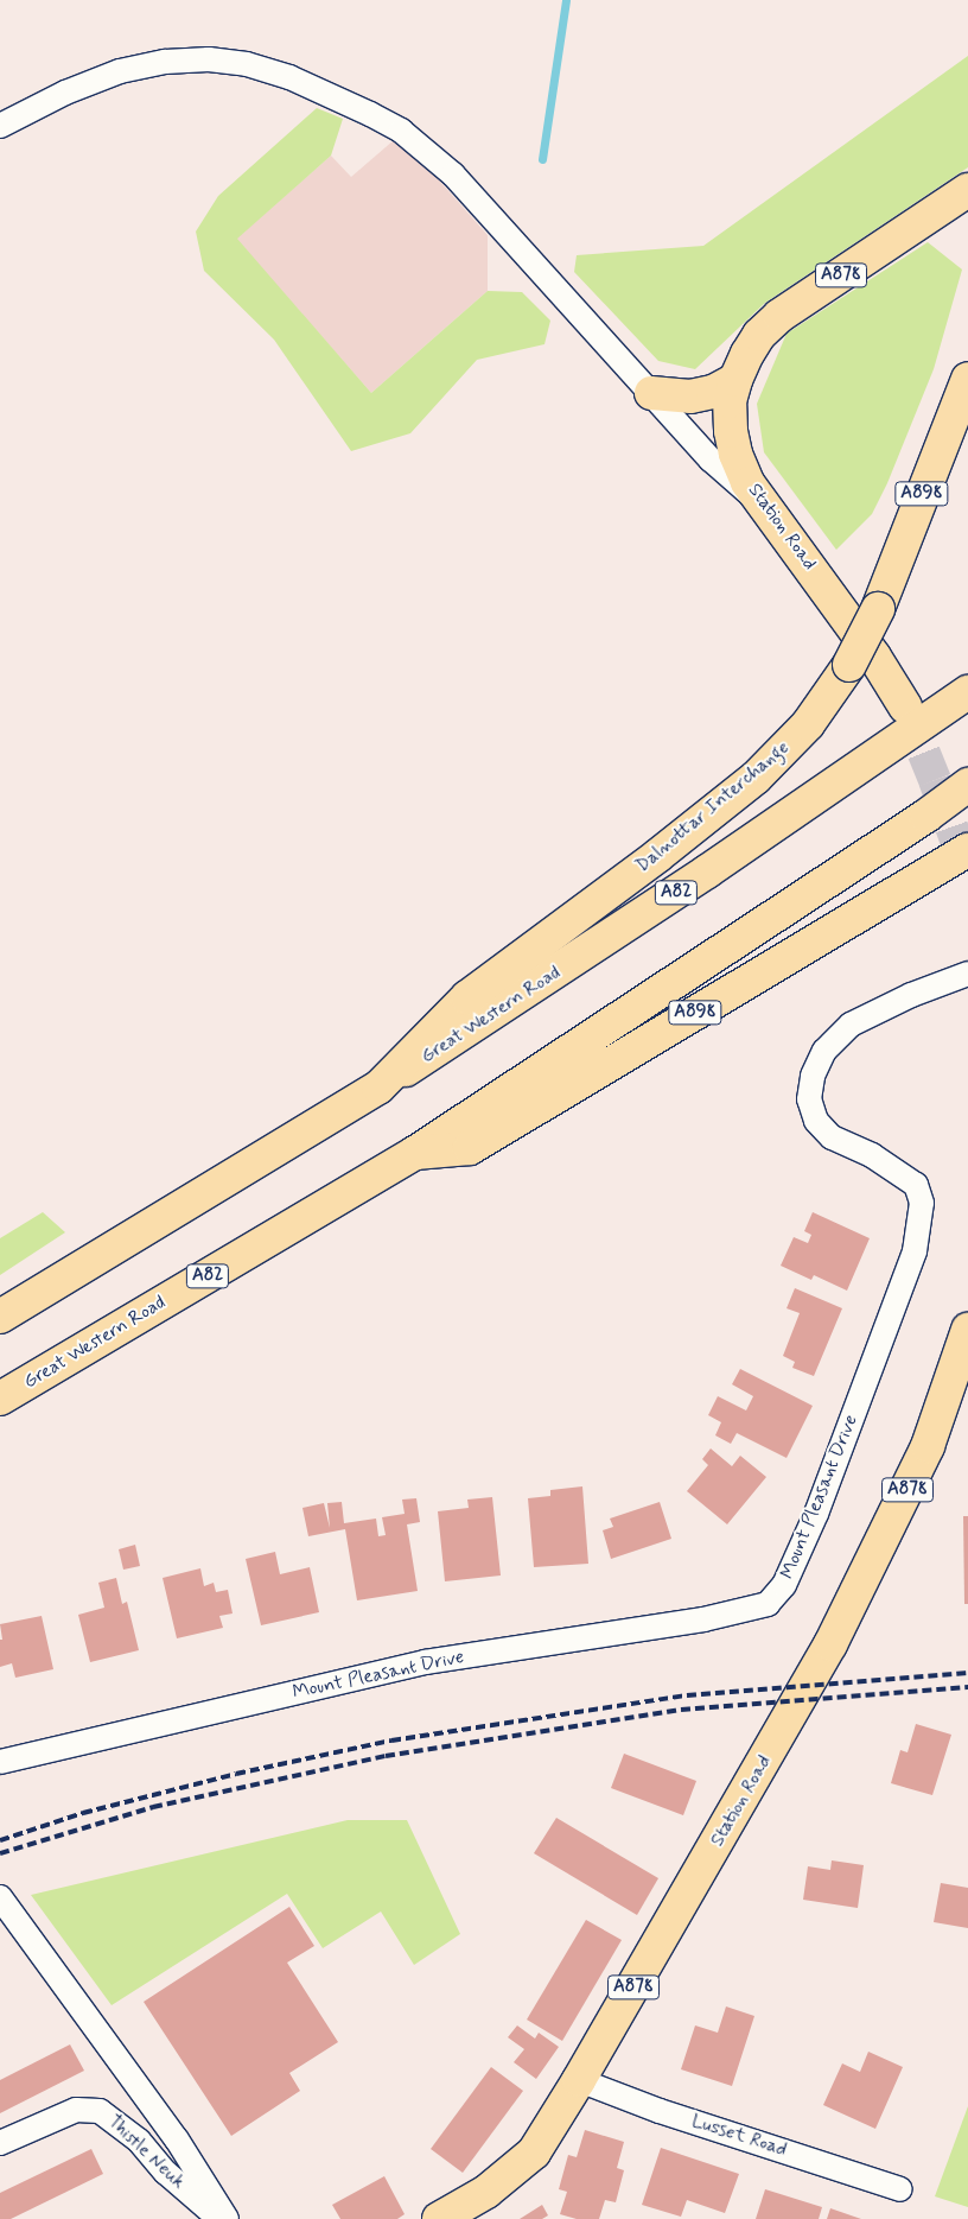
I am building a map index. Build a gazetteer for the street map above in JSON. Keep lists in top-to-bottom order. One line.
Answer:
{"streets":{"main road":["A878","A898","Station Road","Dalnottar Interchange","A82","Great Western Road"],"street":["Mount Pleasant Drive","Lusset Road","Thistle Neuk"]},"crossings":[["A898","Great Western Road"],["Station Road","Lusset Road"],["Dalnottar Interchange","Great Western Road"]]}
